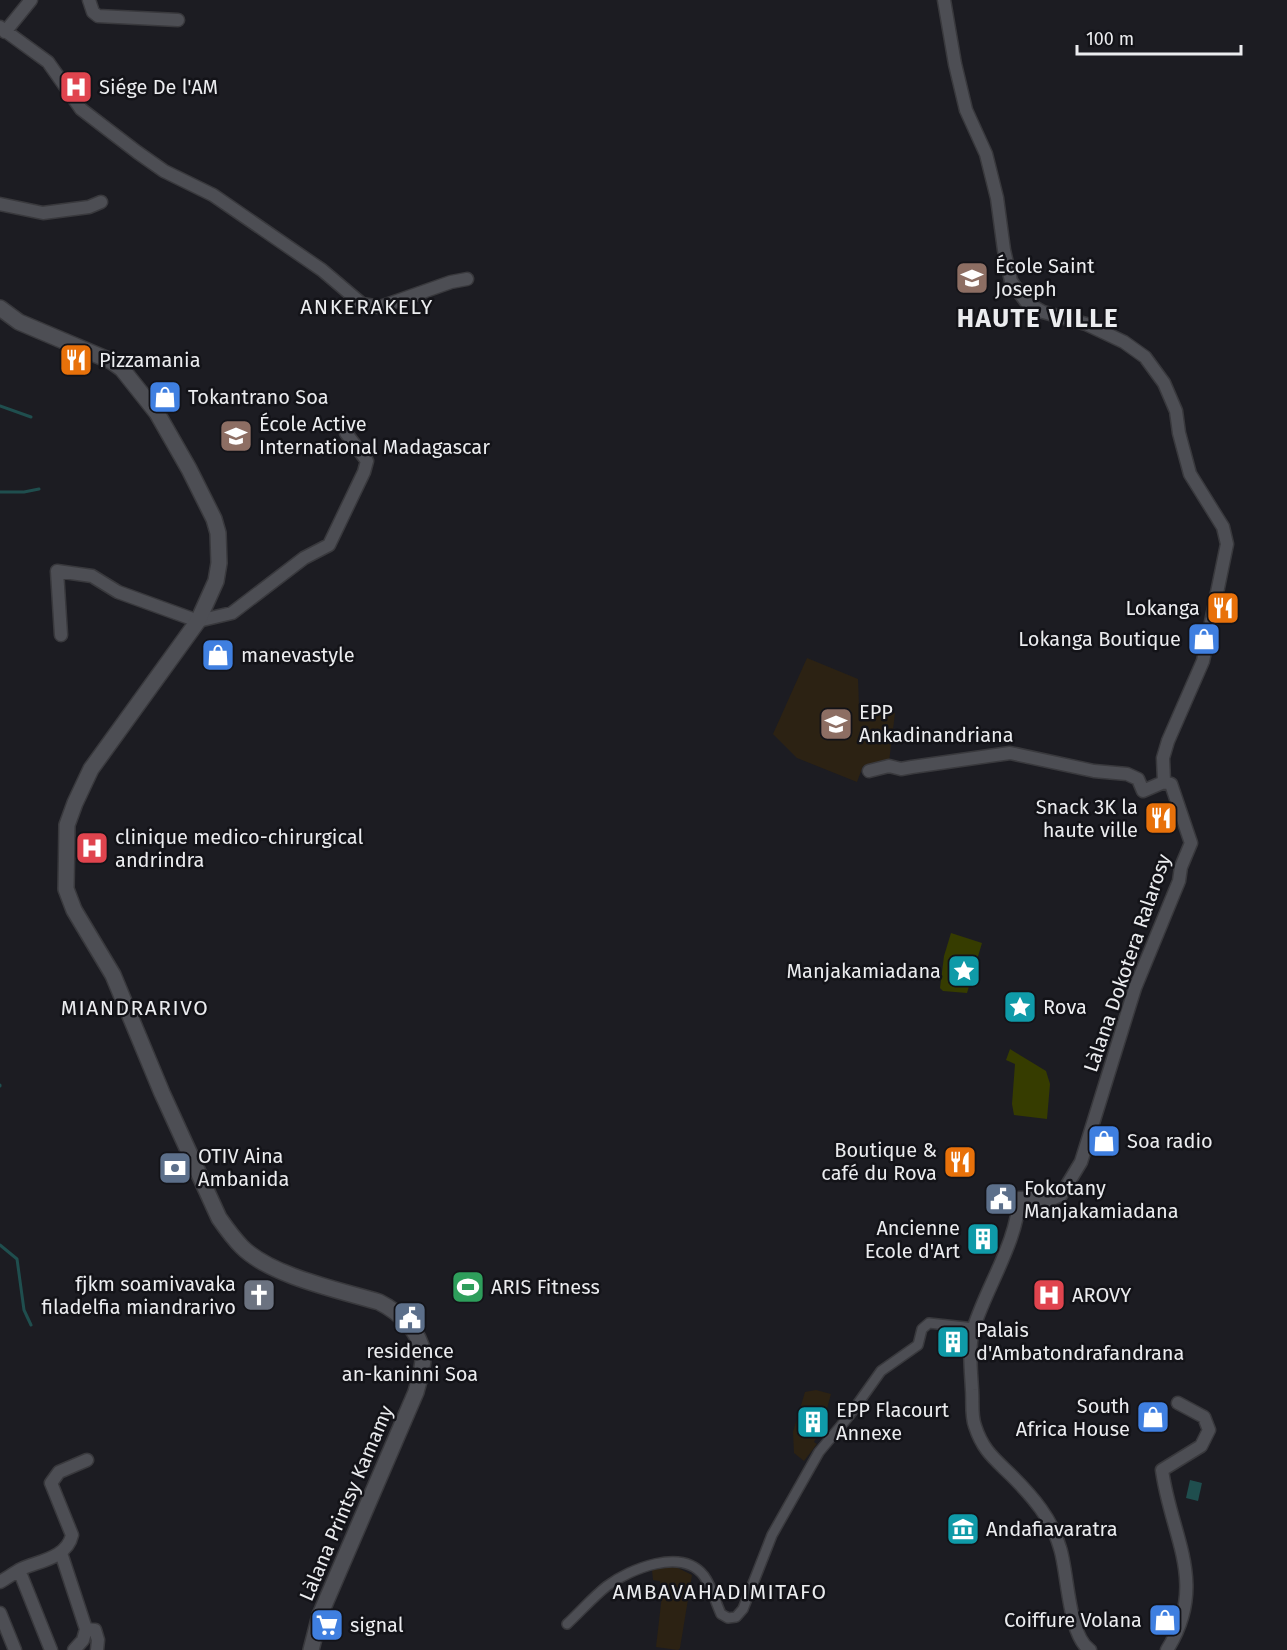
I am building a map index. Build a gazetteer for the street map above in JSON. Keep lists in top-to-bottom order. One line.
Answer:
{"streets":{"street":["Làlana Dokotera Ralarosy","Làlana Printsy Kamamy"]},"districts":["ANKERAKELY","HAUTE VILLE","MIANDRARIVO","AMBAVAHADIMITAFO"],"places":{"hospital":["Siége De l'AM","clinique medico-chirurgical andrindra","AROVY"],"school or university":["École Saint Joseph","École Active International Madagascar","EPP Ankadinandriana"],"restaurant":["Pizzamania","Lokanga","Snack 3K la haute ville","Boutique & café du Rova"],"shop":["Tokantrano Soa","Lokanga Boutique","manevastyle","Soa radio","South Africa House","Coiffure Volana"],"place":["Manjakamiadana","Rova"],"bank":["OTIV Aina Ambanida"],"public building":["Fokotany Manjakamiadana","residence an-kaninni Soa"],"building":["Ancienne Ecole d'Art","Palais d'Ambatondrafandrana","EPP Flacourt Annexe"],"sports":["ARIS Fitness"],"church":["fjkm soamivavaka filadelfia miandrarivo"],"museum":["Andafiavaratra"],"supermarket":["signal"]},"scale_bar":"100 m"}
